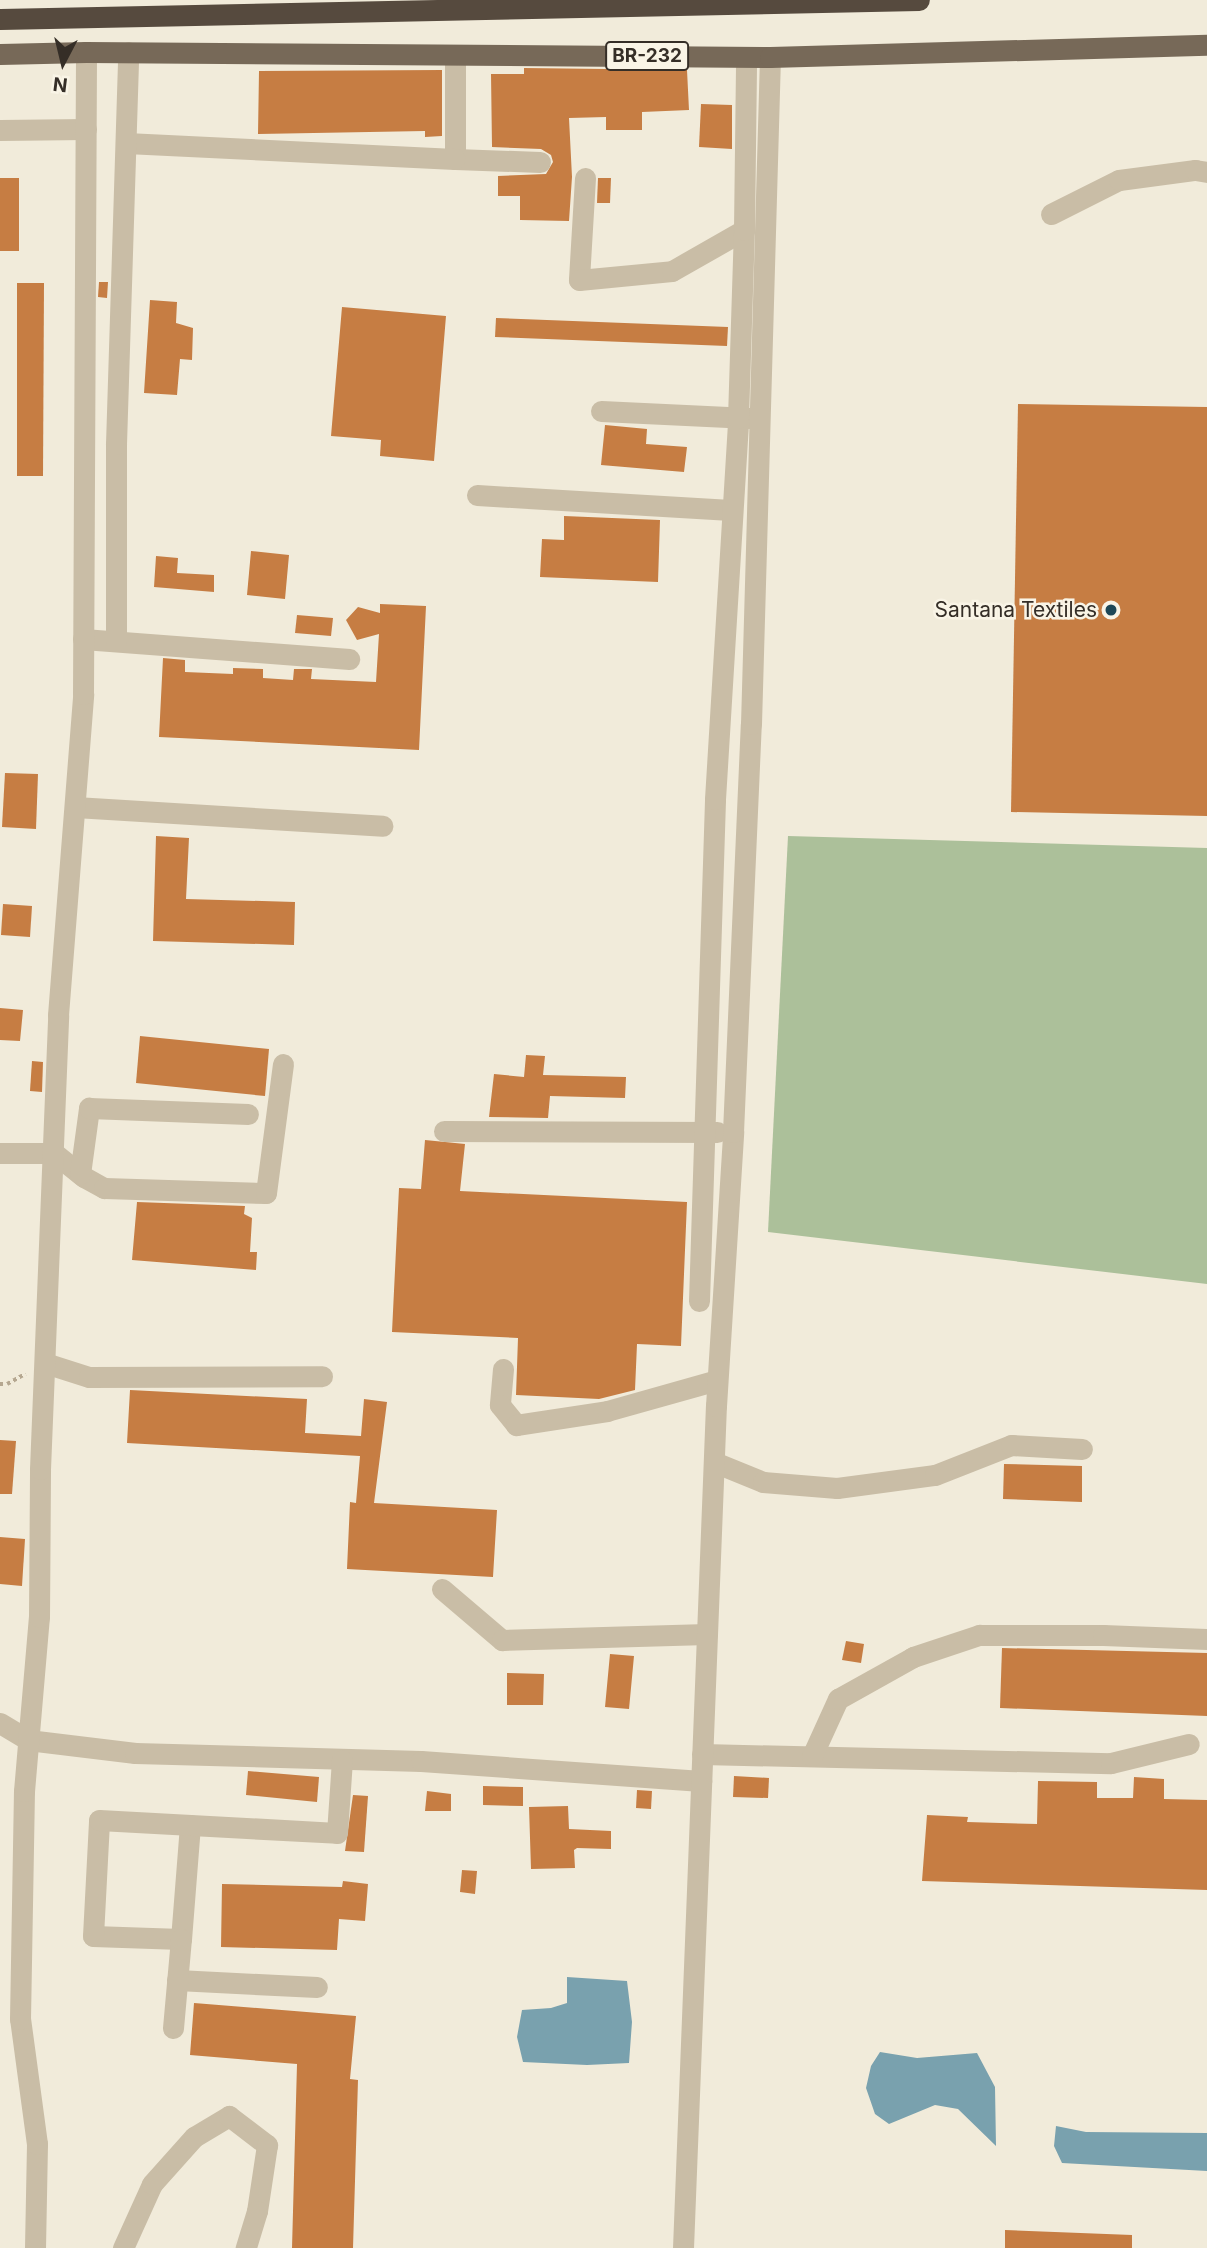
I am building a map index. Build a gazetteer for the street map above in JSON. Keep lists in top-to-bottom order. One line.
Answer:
{"streets":{"main road":["BR-232"]},"places":["Santana Textiles"],"north":"bottom"}
